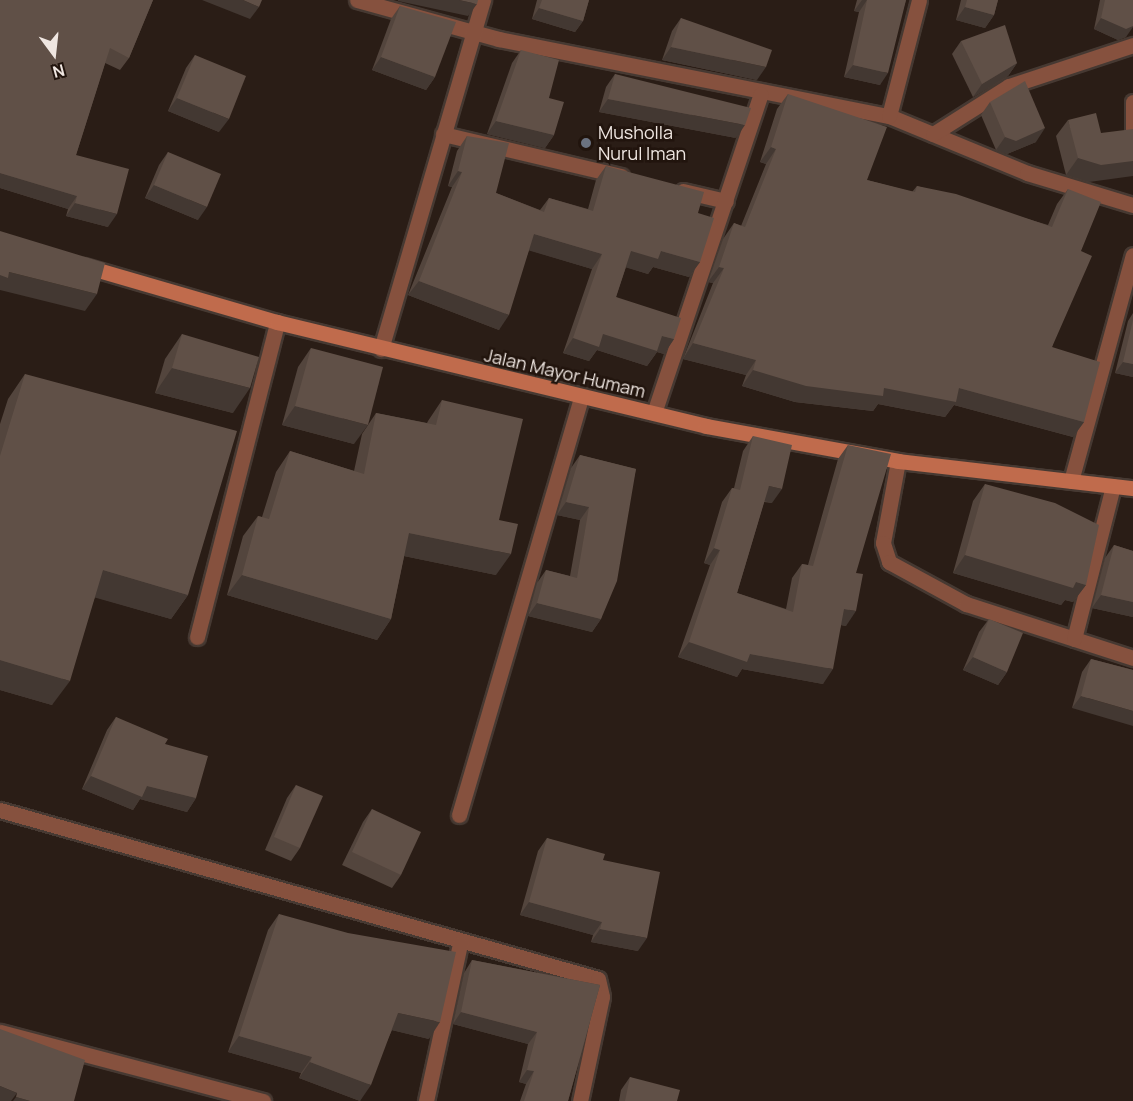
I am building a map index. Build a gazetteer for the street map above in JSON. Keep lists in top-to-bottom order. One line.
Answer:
{"streets":{"main road":["Jalan Mayor Humam"]},"places":["Musholla Nurul Iman"],"north":"bottom"}
